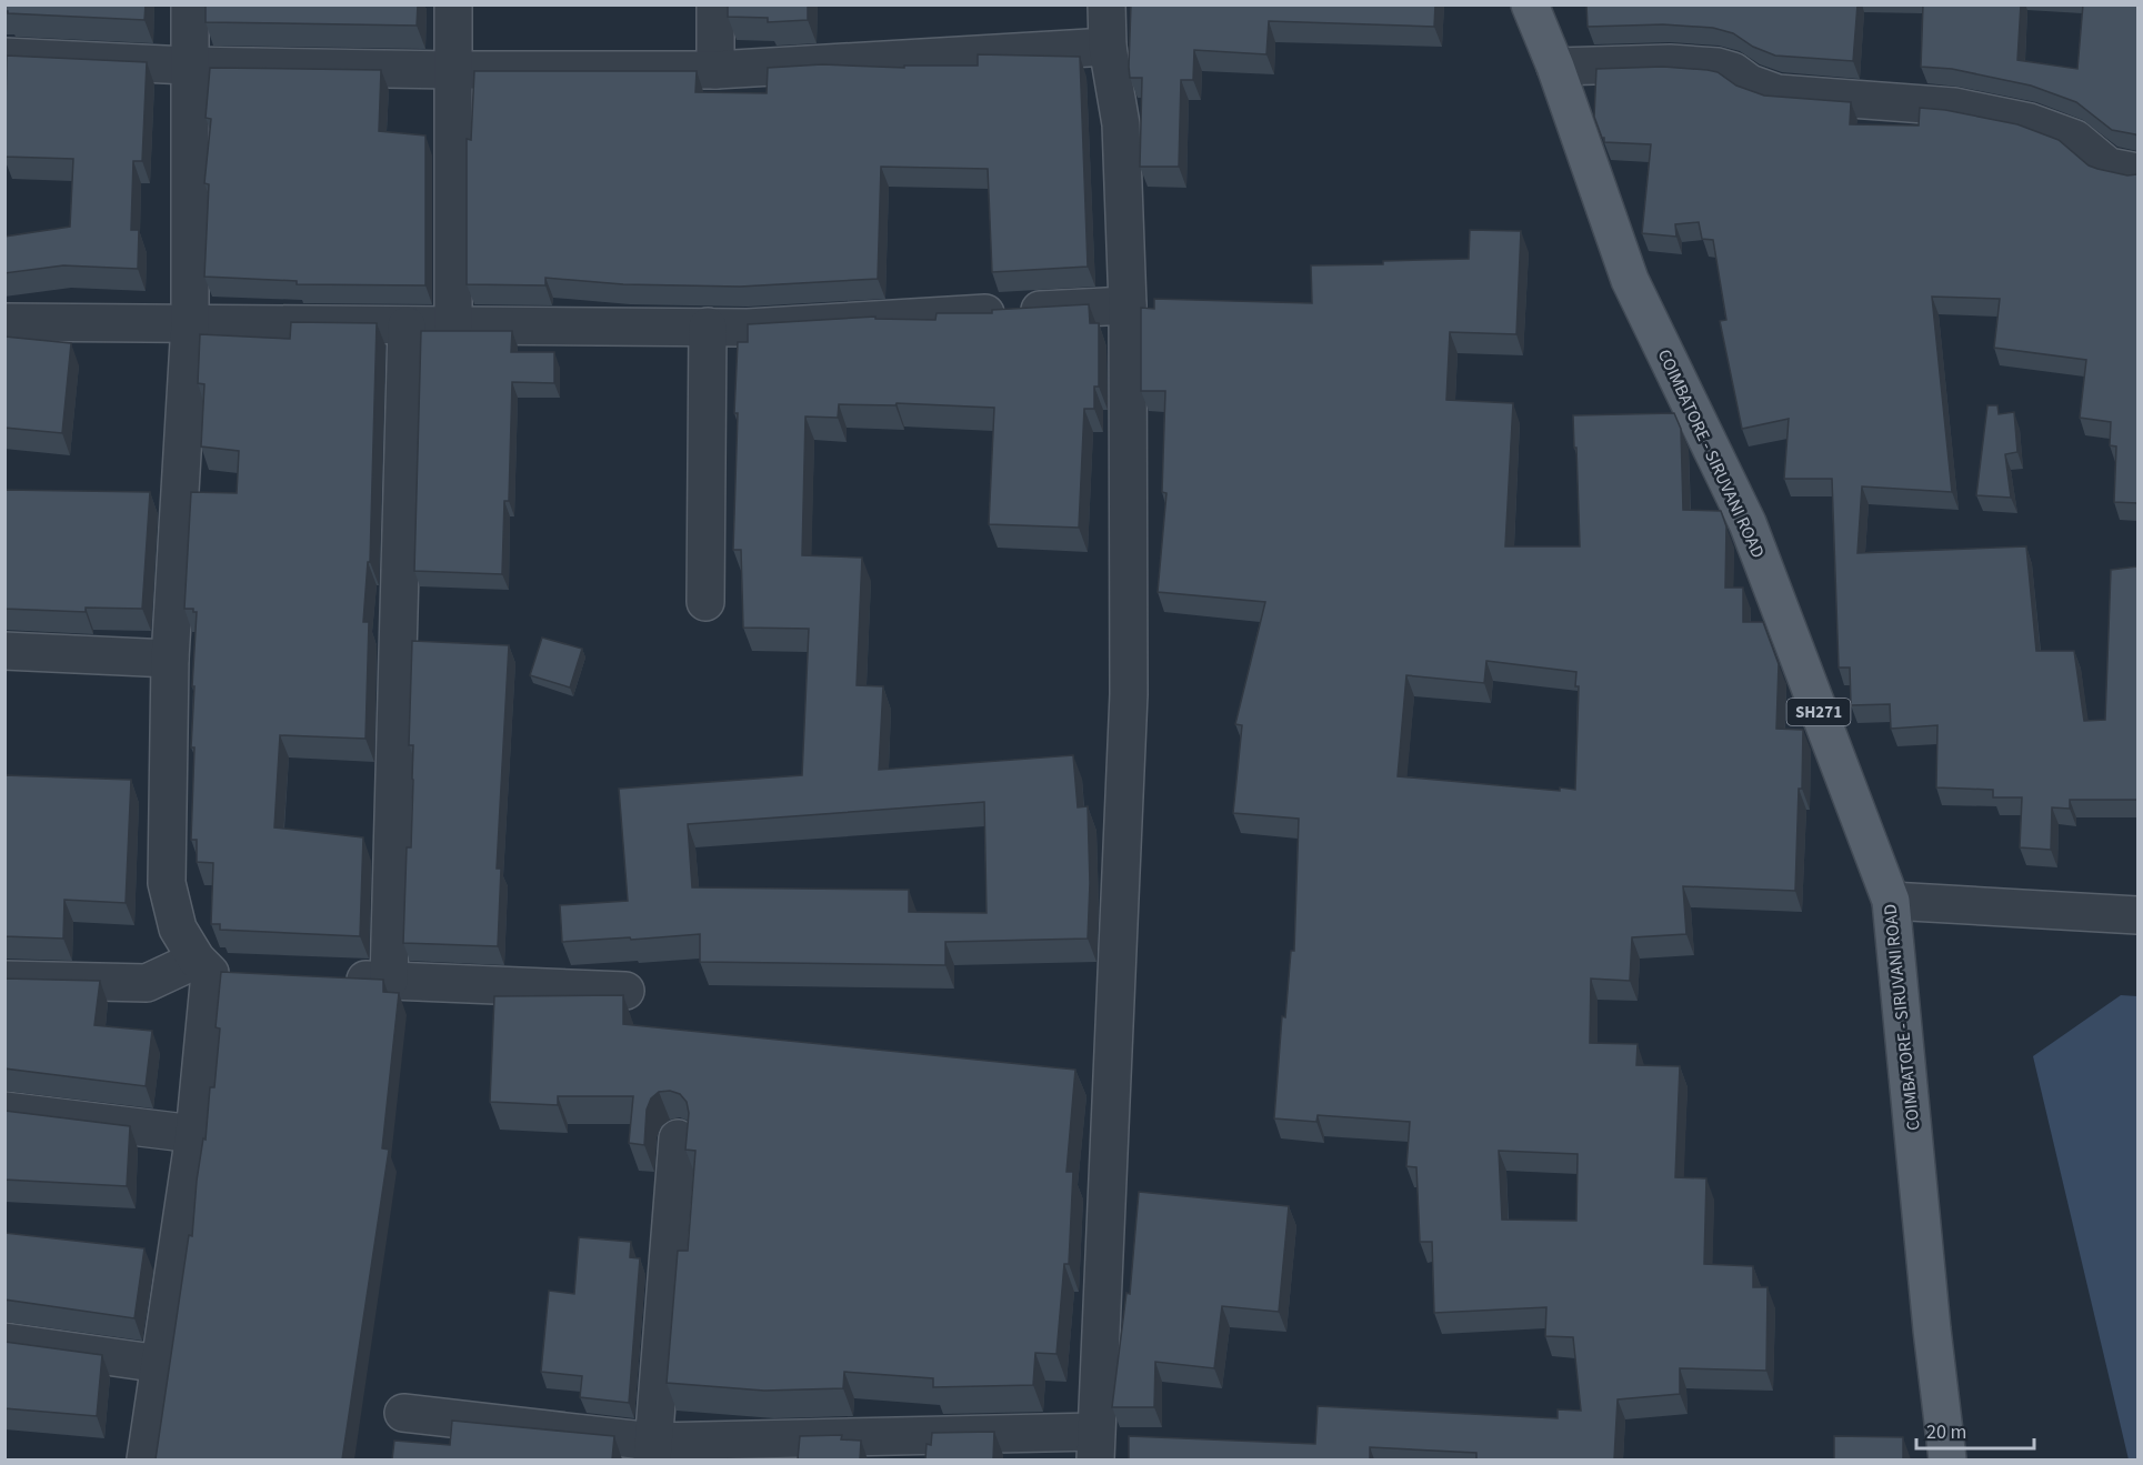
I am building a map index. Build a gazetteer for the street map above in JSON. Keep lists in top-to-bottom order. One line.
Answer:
{"streets":{"main road":["COIMBATORE - SIRUVANI ROAD","SH271"]},"scale_bar":"20 m"}
